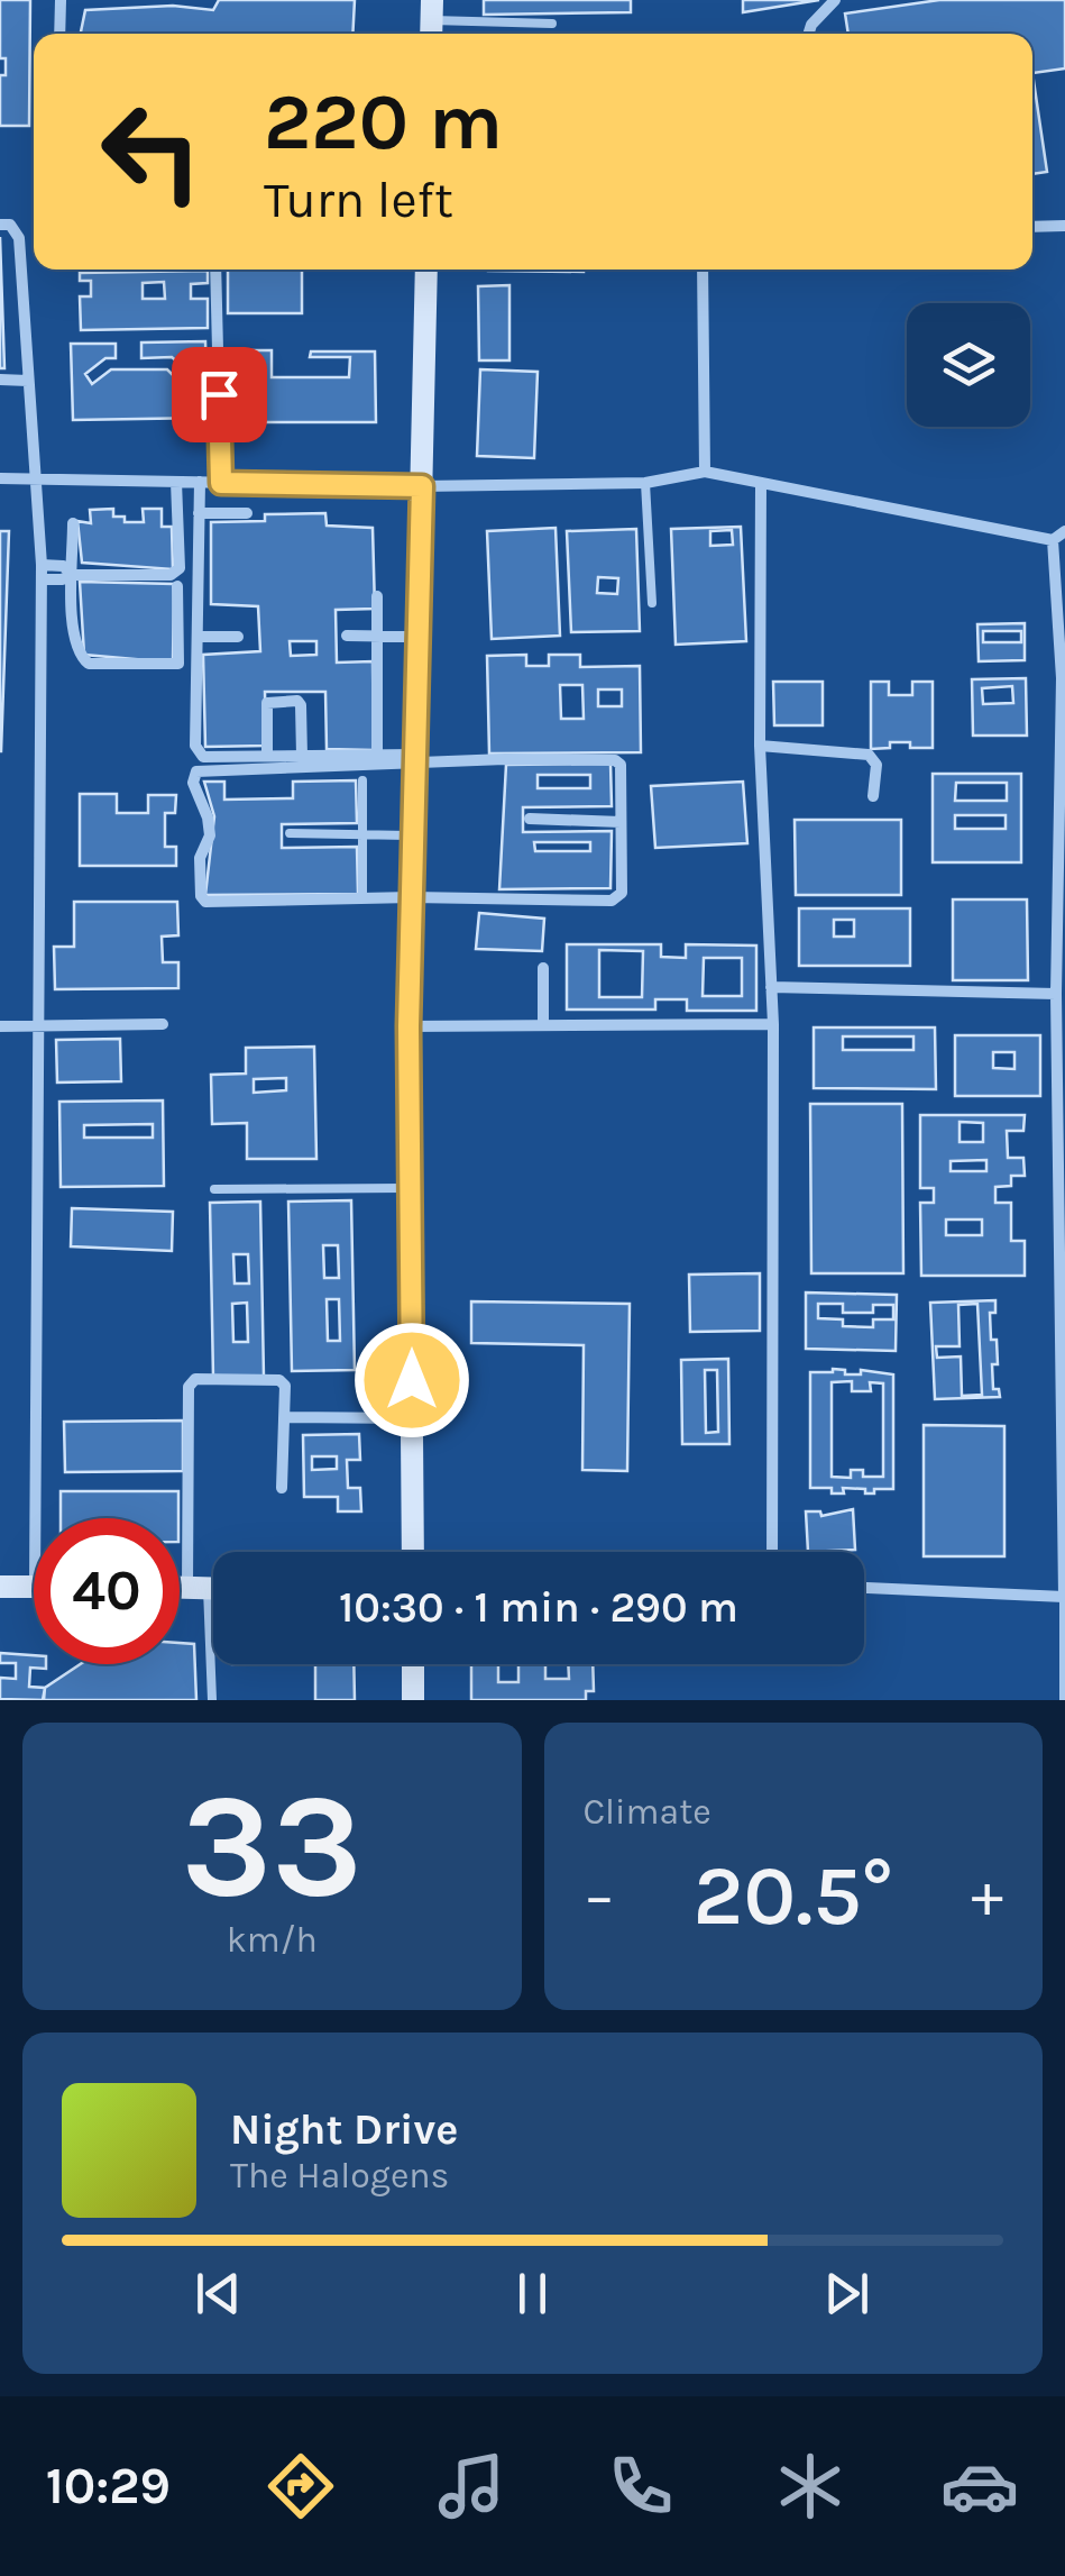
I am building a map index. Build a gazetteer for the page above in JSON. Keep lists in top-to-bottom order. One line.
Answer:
{"page":{"turn":["220 m","Turn left"],"limit":"40","trip":"10:30 · 1 min · 290 m","tile":[["33","km/h"],"Climate"],"heat":["−","20.5°","+"],"song":["Night Drive","The Halogens"],"tabs":"10:29"}}
